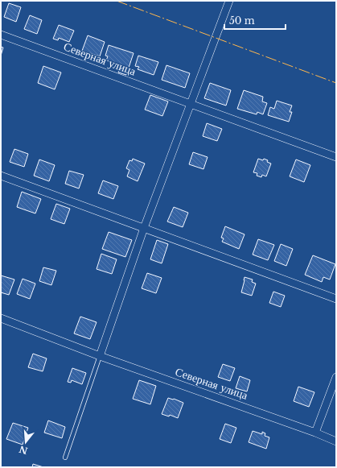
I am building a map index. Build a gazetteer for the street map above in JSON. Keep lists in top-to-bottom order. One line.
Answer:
{"streets":{"street":["Северная улица"]},"scale_bar":"50 m","north":"bottom"}
